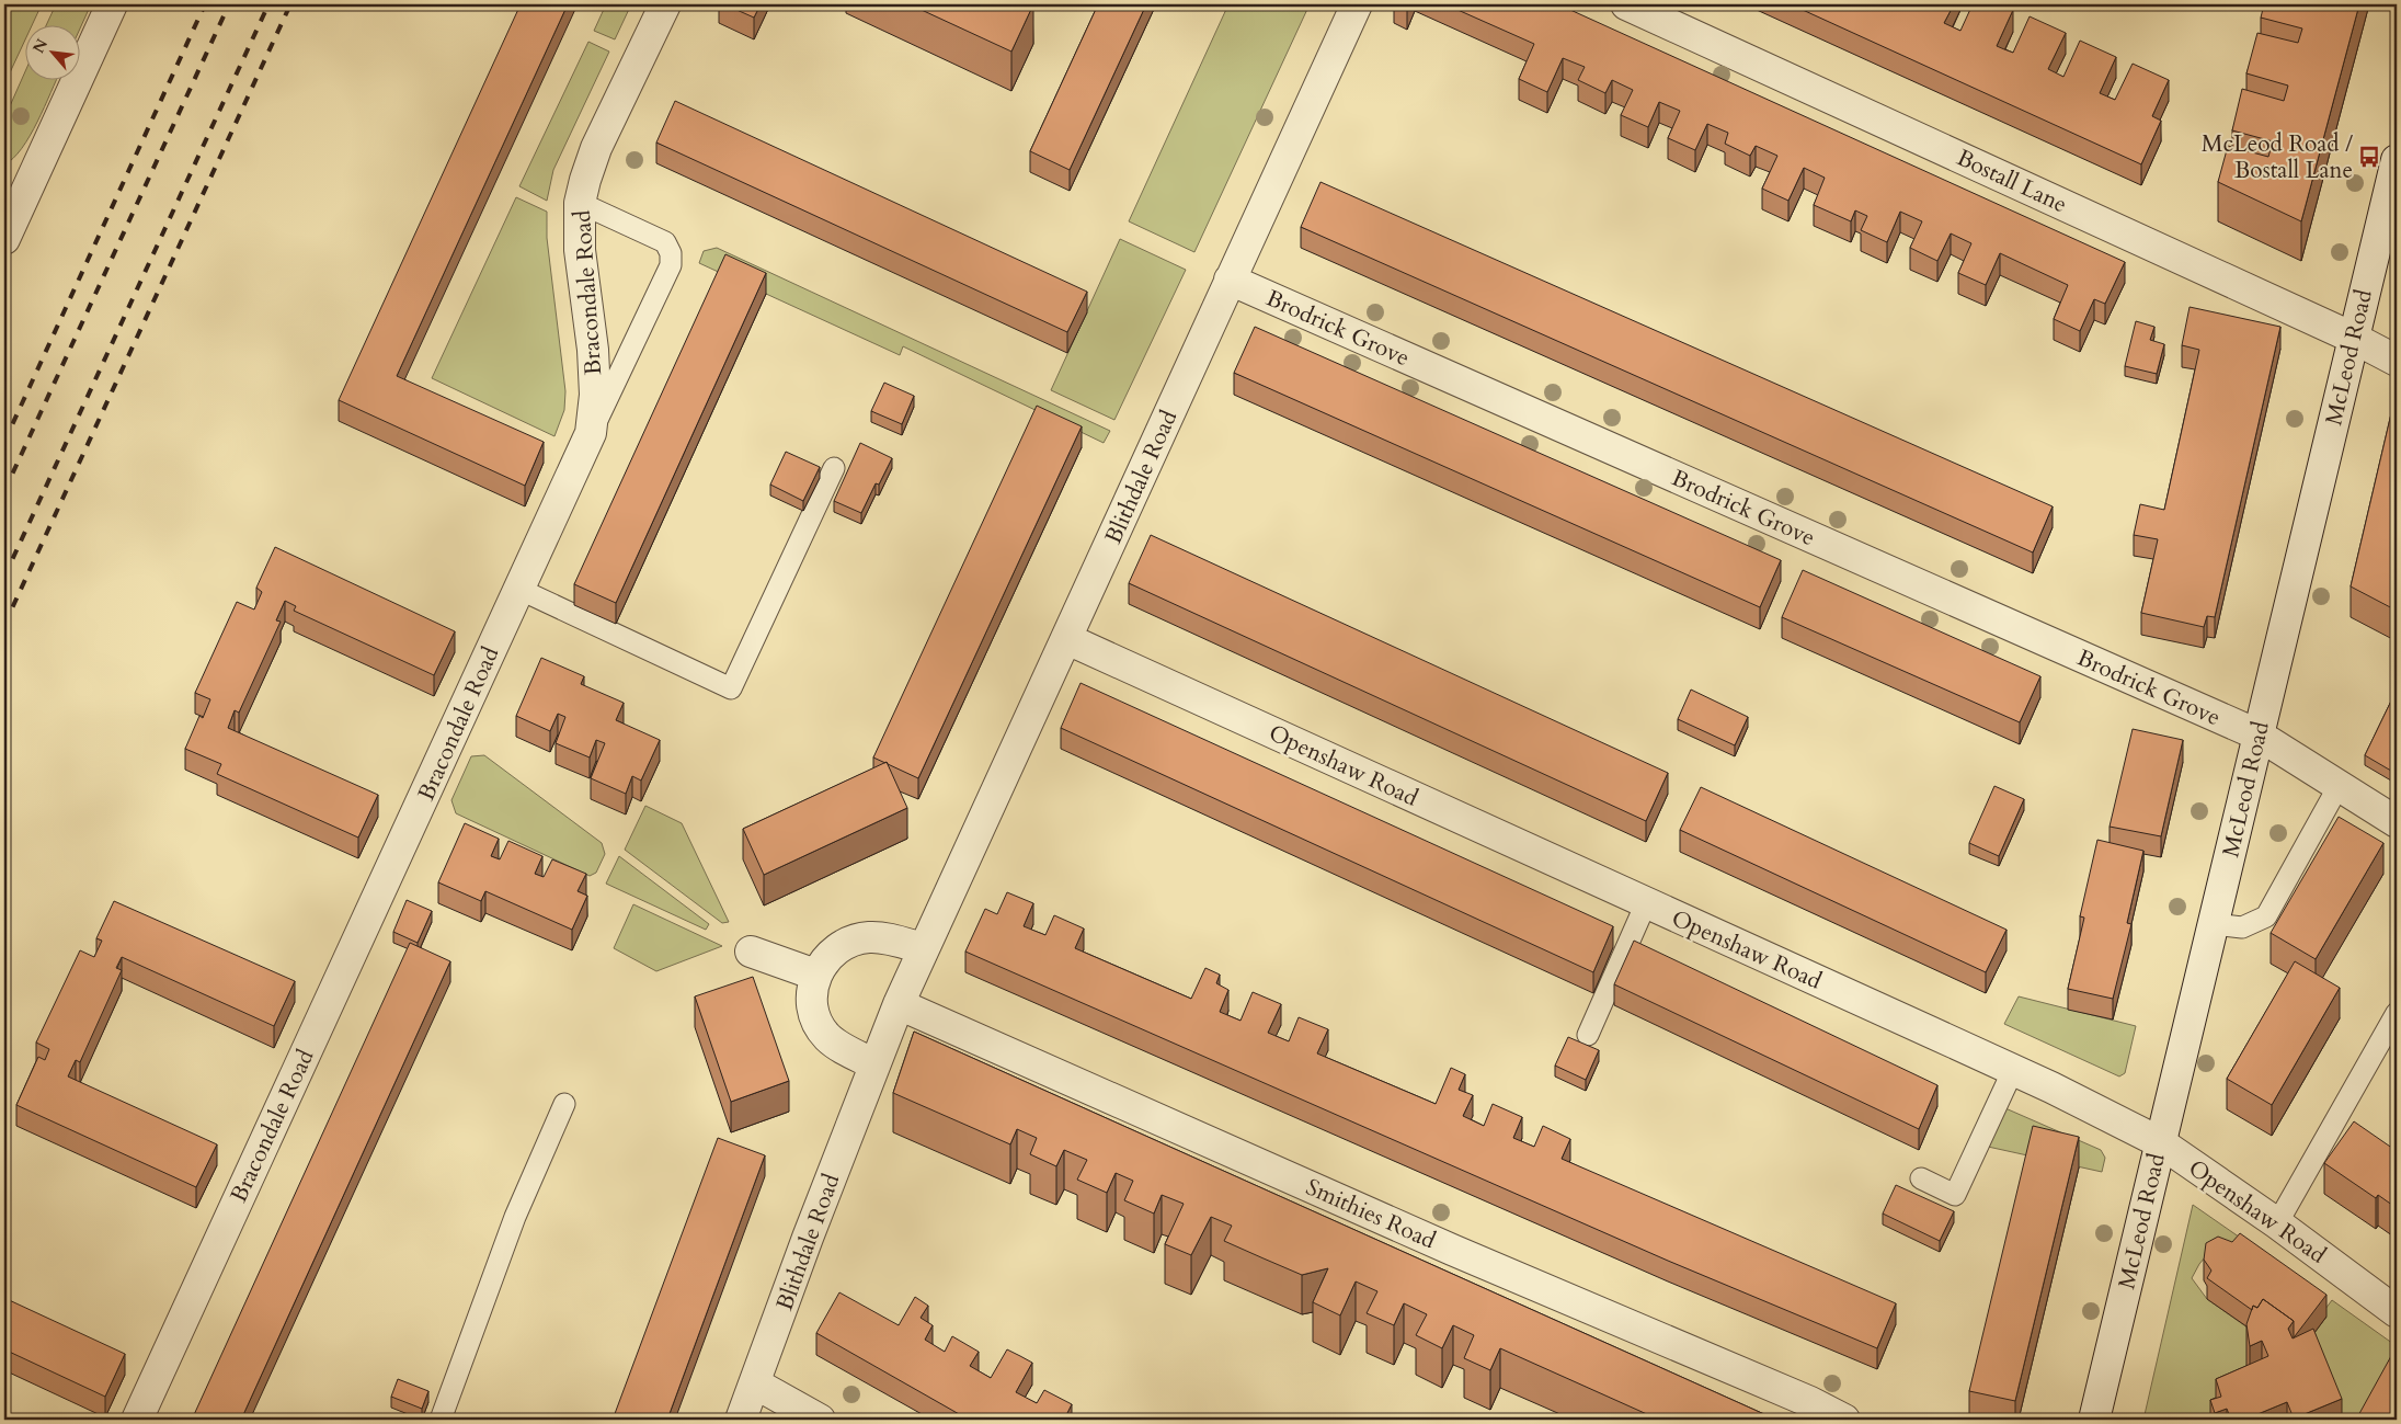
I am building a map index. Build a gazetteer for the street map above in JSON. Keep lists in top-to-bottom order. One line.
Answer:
{"streets":{"street":["Bostall Lane","Bracondale Road","Brodrick Grove","McLeod Road","Blithdale Road","Openshaw Road","Smithies Road"]},"crossings":[["Bostall Lane","McLeod Road"],["Brodrick Grove","McLeod Road"],["Brodrick Grove","Blithdale Road"],["McLeod Road","Openshaw Road"],["Blithdale Road","Openshaw Road"],["Blithdale Road","Smithies Road"]],"places":{"bus stop":["McLeod Road / Bostall Lane"]},"north":"top left"}
